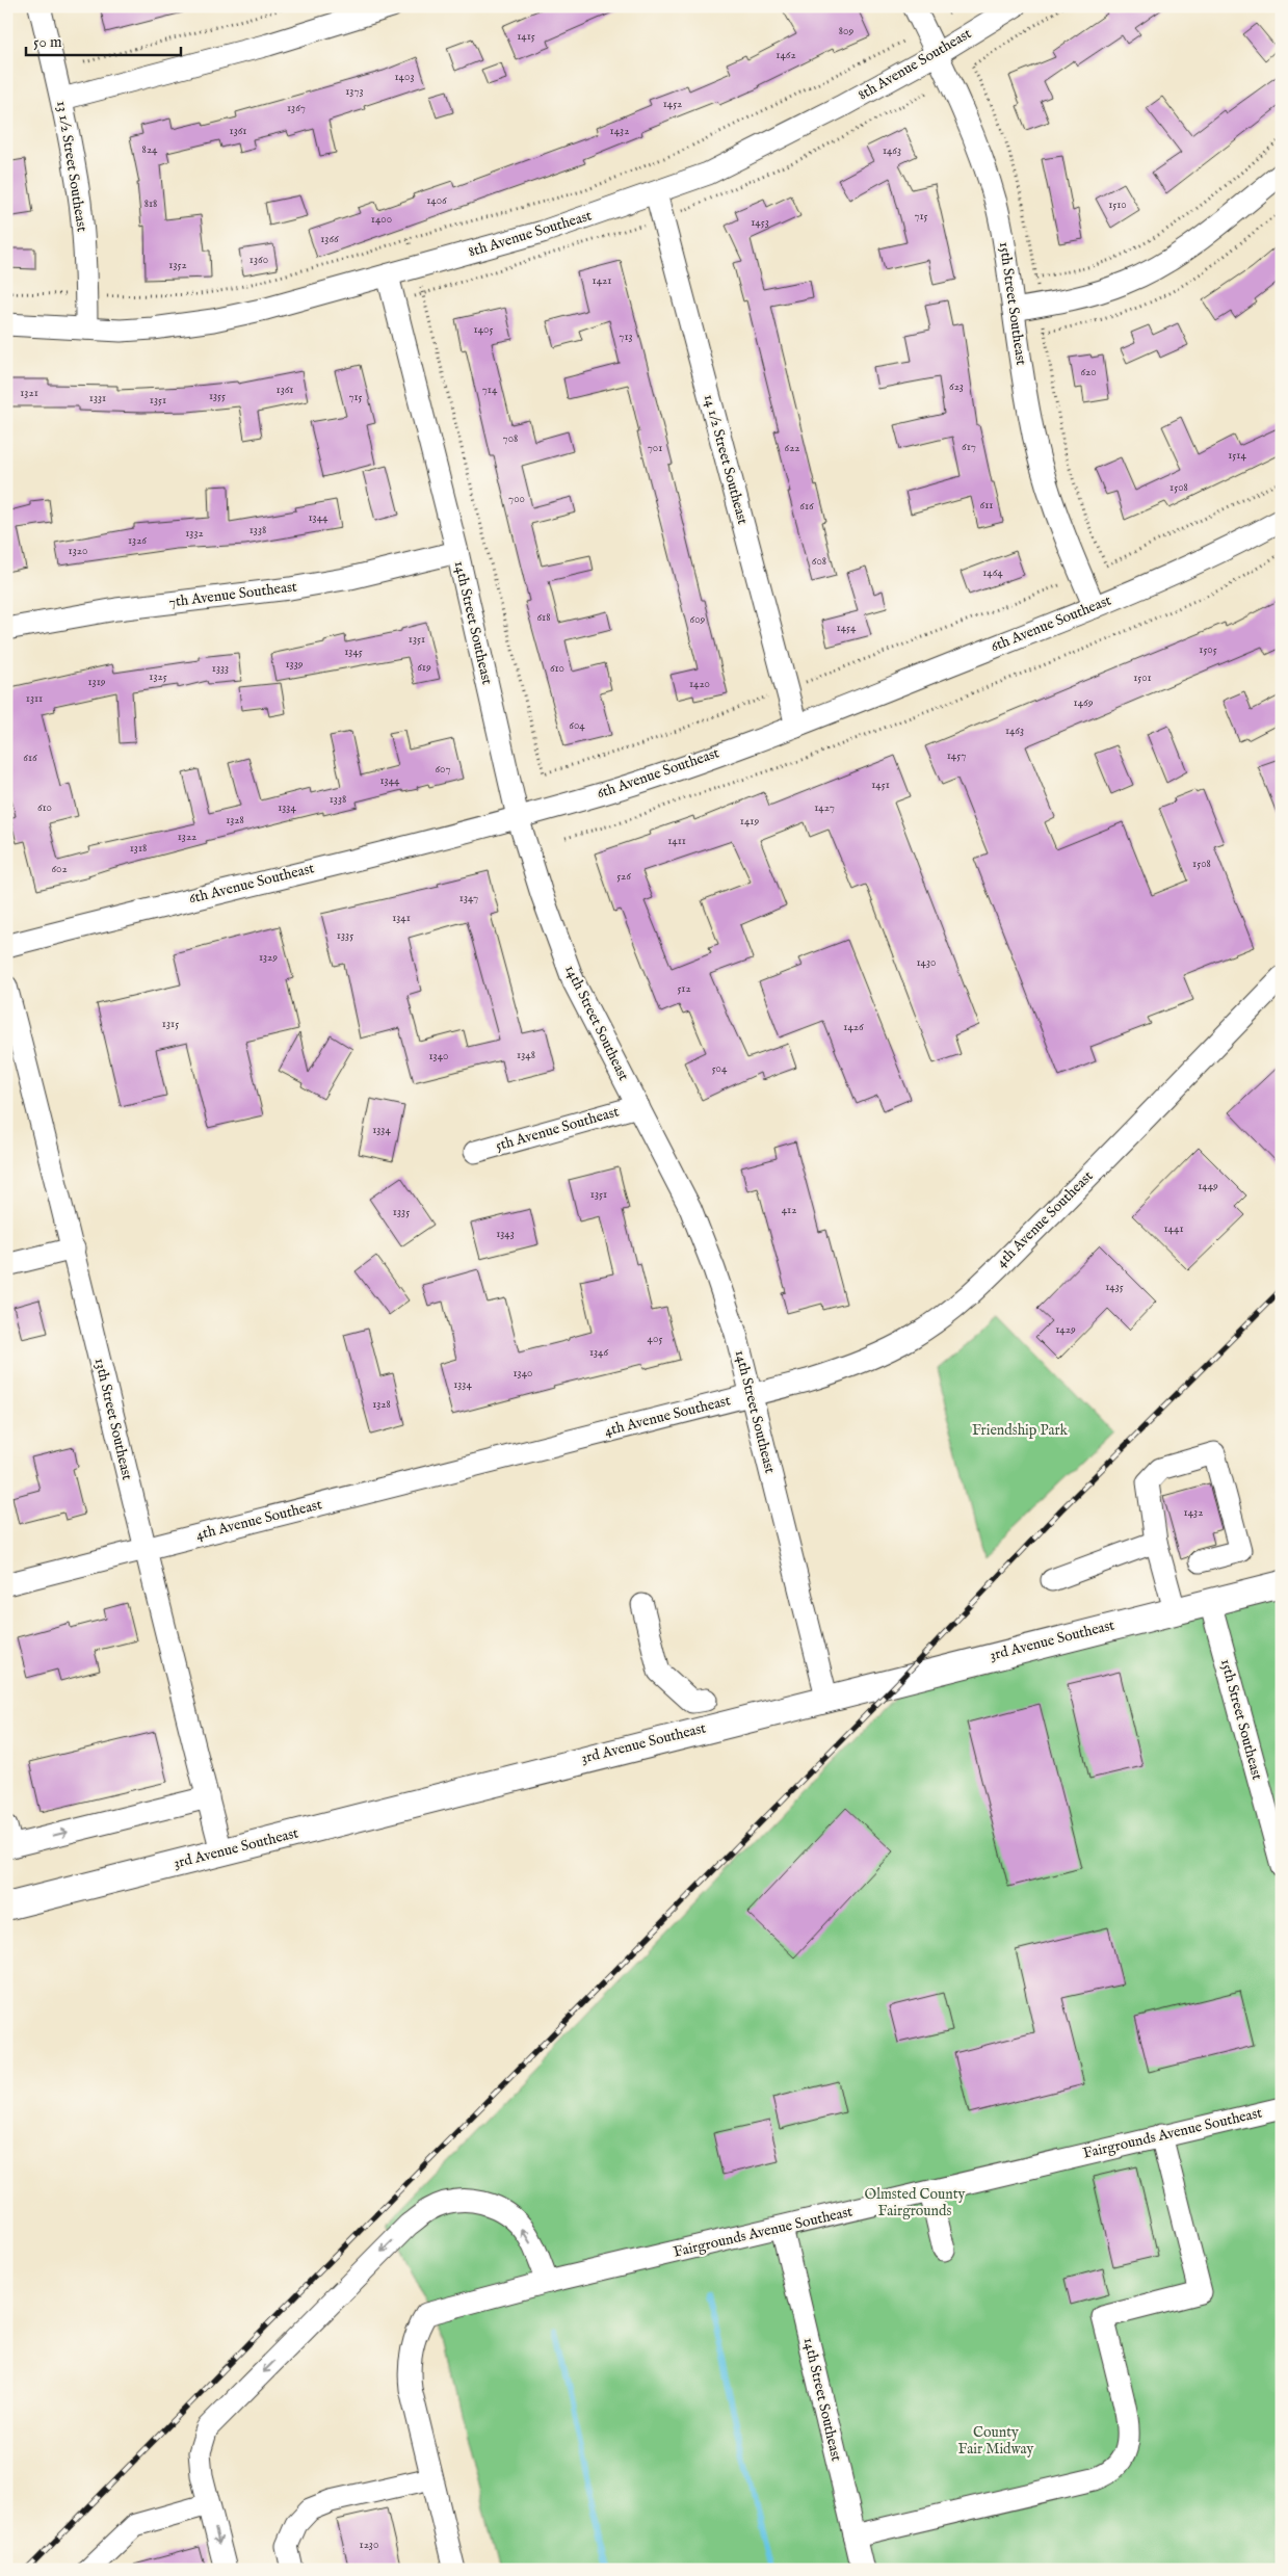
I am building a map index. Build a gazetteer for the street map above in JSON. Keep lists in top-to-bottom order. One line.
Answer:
{"streets":{"main road":["3rd Avenue Southeast"],"street":["8th Avenue Southeast","13 1/2 Street Southeast","15th Street Southeast","14 1/2 Street Southeast","7th Avenue Southeast","14th Street Southeast","6th Avenue Southeast","5th Avenue Southeast","4th Avenue Southeast","13th Street Southeast","Fairgrounds Avenue Southeast"]},"crossings":[["8th Avenue Southeast","13 1/2 Street Southeast"],["8th Avenue Southeast","15th Street Southeast"],["8th Avenue Southeast","14 1/2 Street Southeast"],["8th Avenue Southeast","14th Street Southeast"],["15th Street Southeast","6th Avenue Southeast"],["15th Street Southeast","3rd Avenue Southeast"],["14 1/2 Street Southeast","6th Avenue Southeast"],["7th Avenue Southeast","14th Street Southeast"],["14th Street Southeast","6th Avenue Southeast"],["14th Street Southeast","5th Avenue Southeast"],["14th Street Southeast","4th Avenue Southeast"],["14th Street Southeast","3rd Avenue Southeast"],["14th Street Southeast","Fairgrounds Avenue Southeast"],["4th Avenue Southeast","13th Street Southeast"],["13th Street Southeast","3rd Avenue Southeast"]],"parks":["Friendship Park","Olmsted County Fairgrounds","County Fair Midway"],"house_numbers":["809","1415","1462","1403","1373","1452","1367","1361","1432","824","1463","1406","818","1510","715","1400","1453","1366","1360","1352","1421","1405","713","620","623","1361","714","1321","1355","715","1331","1351","708","617","701","622","1514","1508","700","611","616","1344","1338","1332","1326","1320","608","1464","618","609","1454","1351","1505","1345","1339","619","1333","610","1325","1501","1319","1420","1311","1469","604","1463","1457","616","607","1344","1451","1338","610","1334","1427","1328","1419","1322","1411","1318","1508","602","526","1347","1341","1335","1329","1430","512","1315","1426","1348","1340","504","1334","1449","1351","412","1335","1441","1343","1435","1429","405","1346","1340","1334","1328","1432","1230"],"scale_bar":"50 m"}
